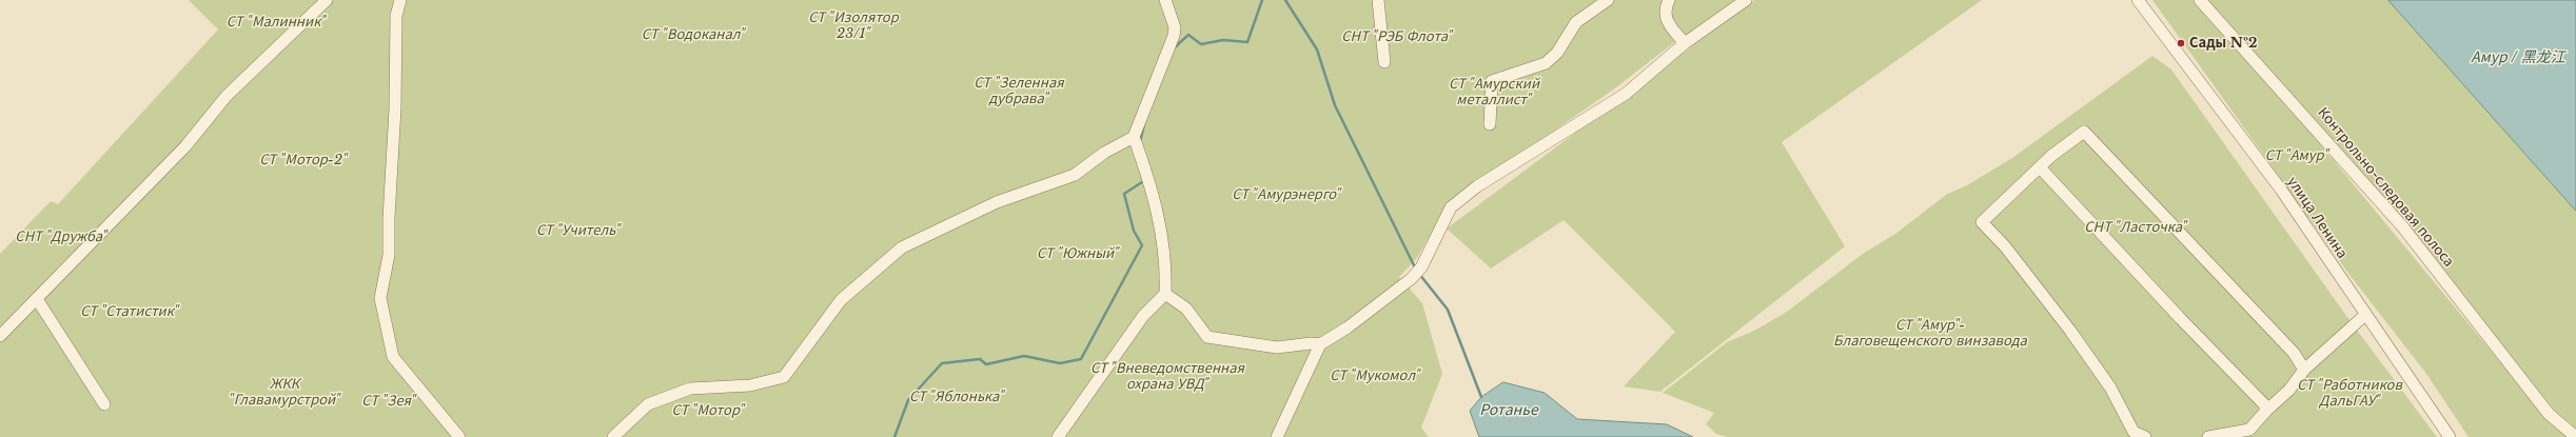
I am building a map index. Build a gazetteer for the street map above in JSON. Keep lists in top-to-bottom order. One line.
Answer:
{"streets":{"street":["Контрольно-следовая полоса","улица Ленина"]},"water":["Амур / 黑龙江","Ротанье"],"parks":["СТ \"Изолятор 23/1\"","СТ \"Малинник\"","СТ \"Водоканал\"","СНТ \"РЭБ Флота\"","СТ \"Зеленная дубрава\"","СТ \"Амурский металлист\"","СТ \"Амур\"","СТ \"Мотор-2\"","СТ \"Амурэнерго\"","СНТ \"Ласточка\"","СТ \"Учитель\"","СНТ \"Дружба\"","СТ \"Южный\"","СТ \"Статистик\"","СТ \"Амур\"- Благовещенского винзавода","СТ \"Вневедомственная охрана УВД\"","СТ \"Мукомол\"","ЖКК \"Главамурстрой\"","СТ \"Работников ДальГАУ\"","СТ \"Яблонька\"","СТ \"Зея\"","СТ \"Мотор\""],"places":["Сады №2"]}
